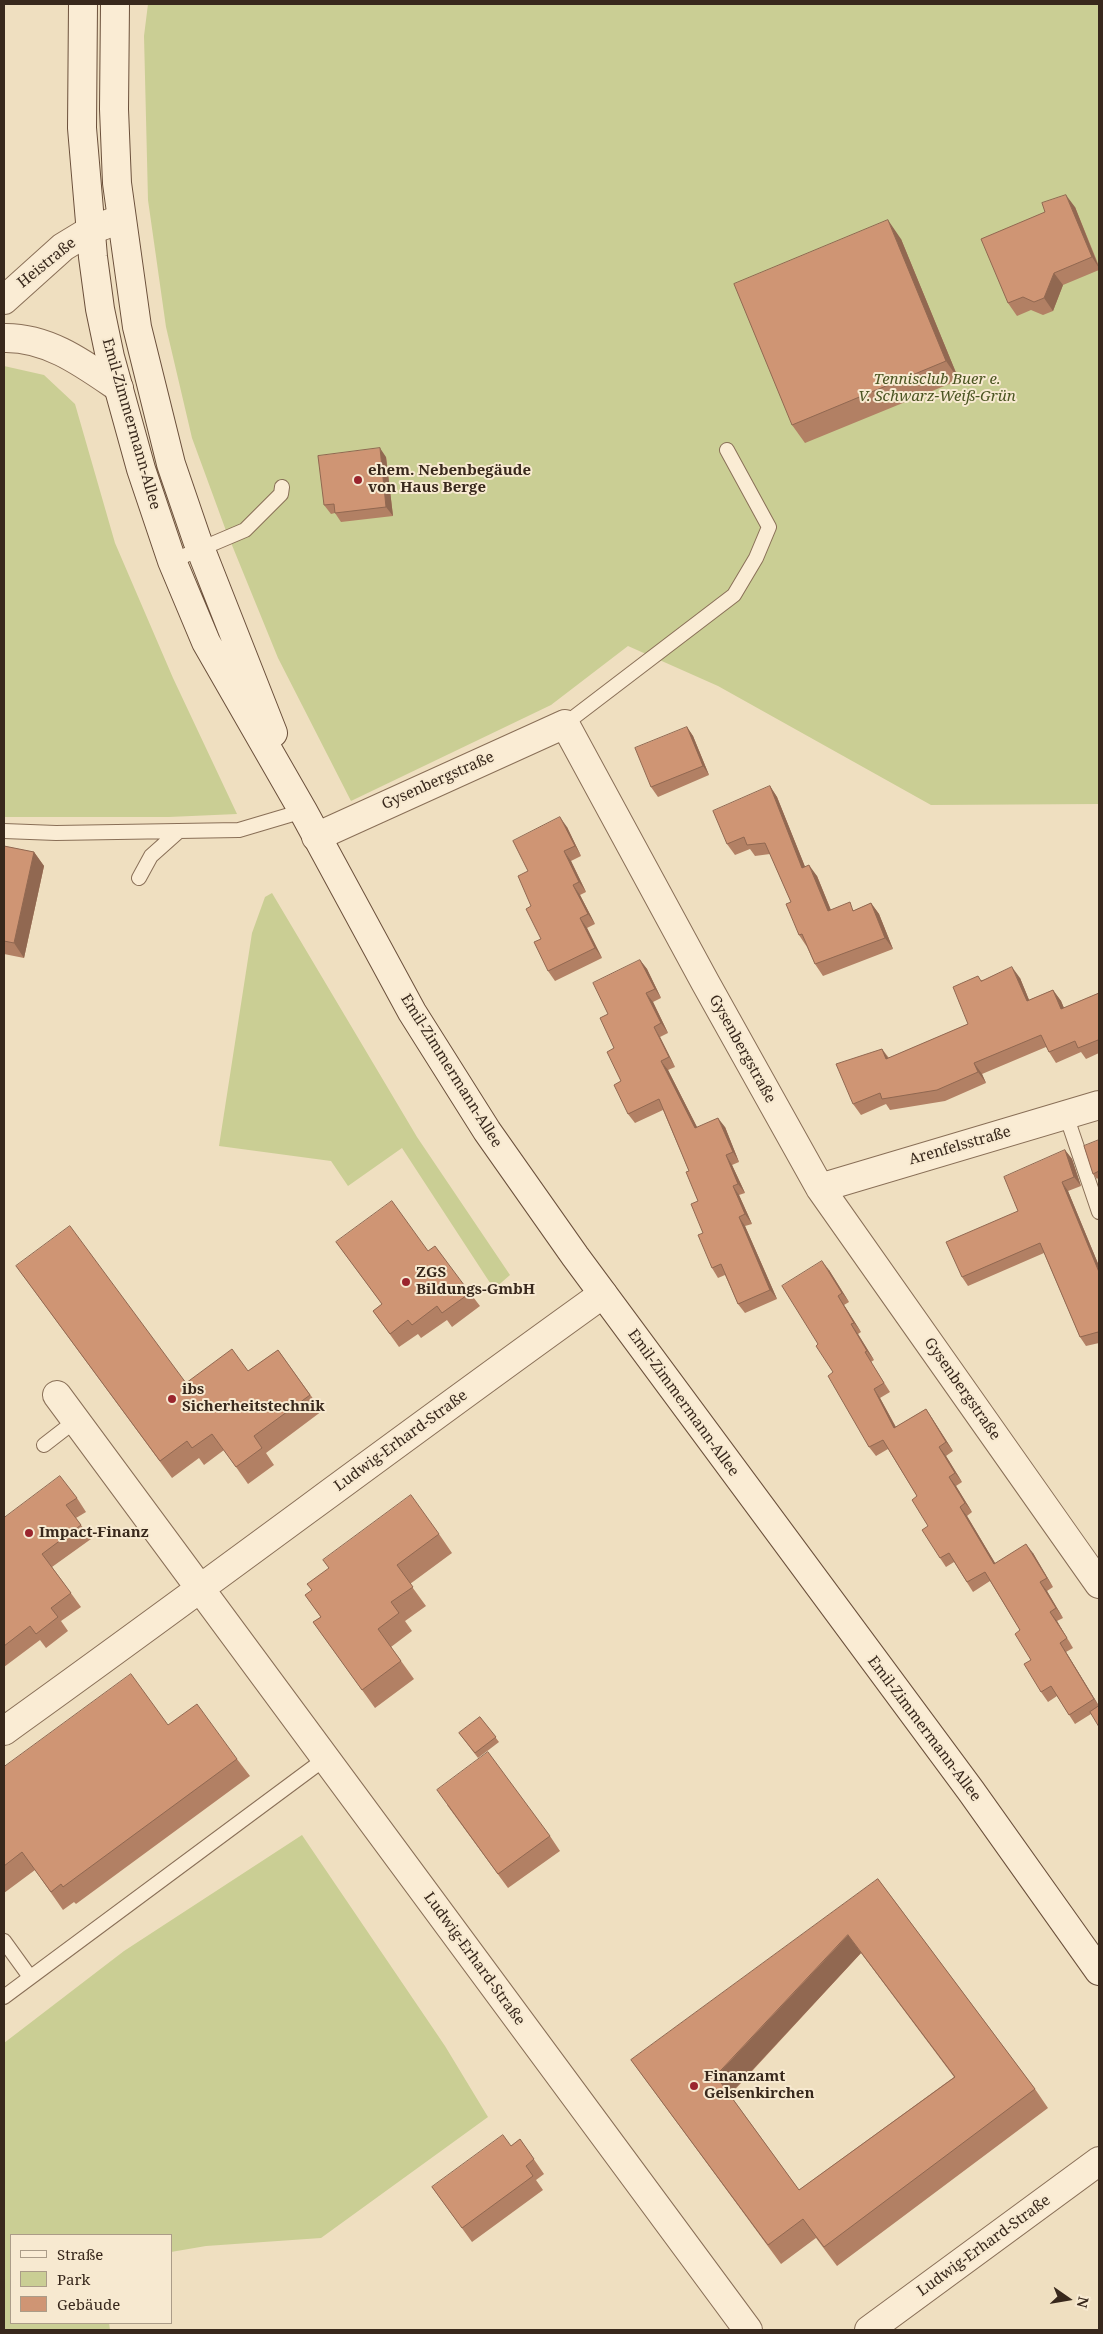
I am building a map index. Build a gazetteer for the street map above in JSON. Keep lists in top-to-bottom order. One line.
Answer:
{"streets":{"street":["Heistraße","Emil-Zimmermann-Allee","Gysenbergstraße","Arenfelsstraße","Ludwig-Erhard-Straße"]},"crossings":[["Heistraße","Emil-Zimmermann-Allee"],["Emil-Zimmermann-Allee","Gysenbergstraße"],["Emil-Zimmermann-Allee","Ludwig-Erhard-Straße"],["Gysenbergstraße","Arenfelsstraße"]],"parks":["Tennisclub Buer e. V. Schwarz-Weiß-Grün"],"places":["ehem. Nebenbegäude von Haus Berge","ZGS Bildungs-GmbH","ibs Sicherheitstechnik","Impact-Finanz","Finanzamt Gelsenkirchen"],"legend":["Straße","Park","Gebäude"],"north":"right"}
